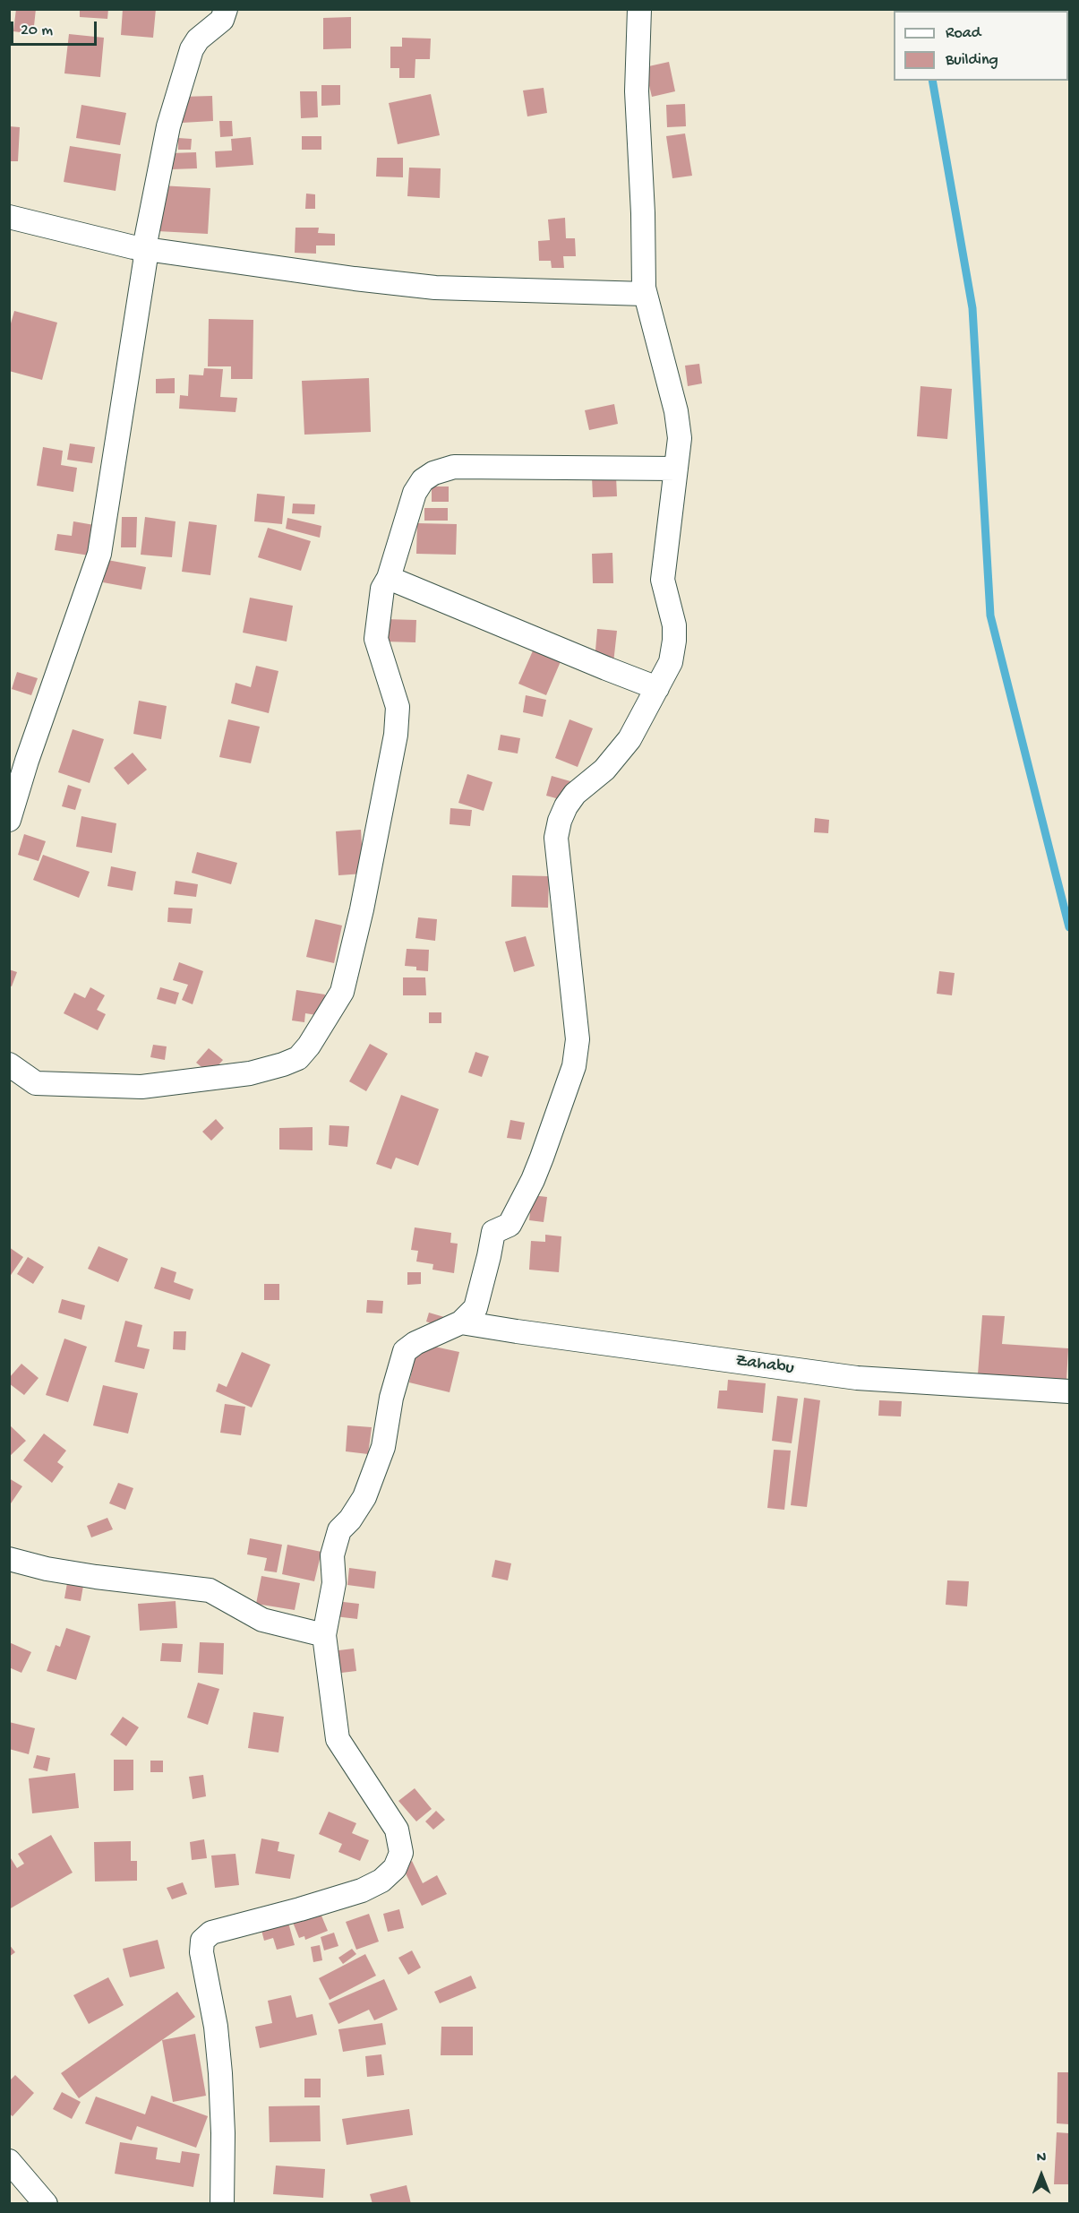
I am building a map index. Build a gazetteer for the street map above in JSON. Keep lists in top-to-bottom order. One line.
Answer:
{"streets":{"street":["Zahabu"]},"legend":["Road","Building"],"scale_bar":"20 m","north":"top"}
